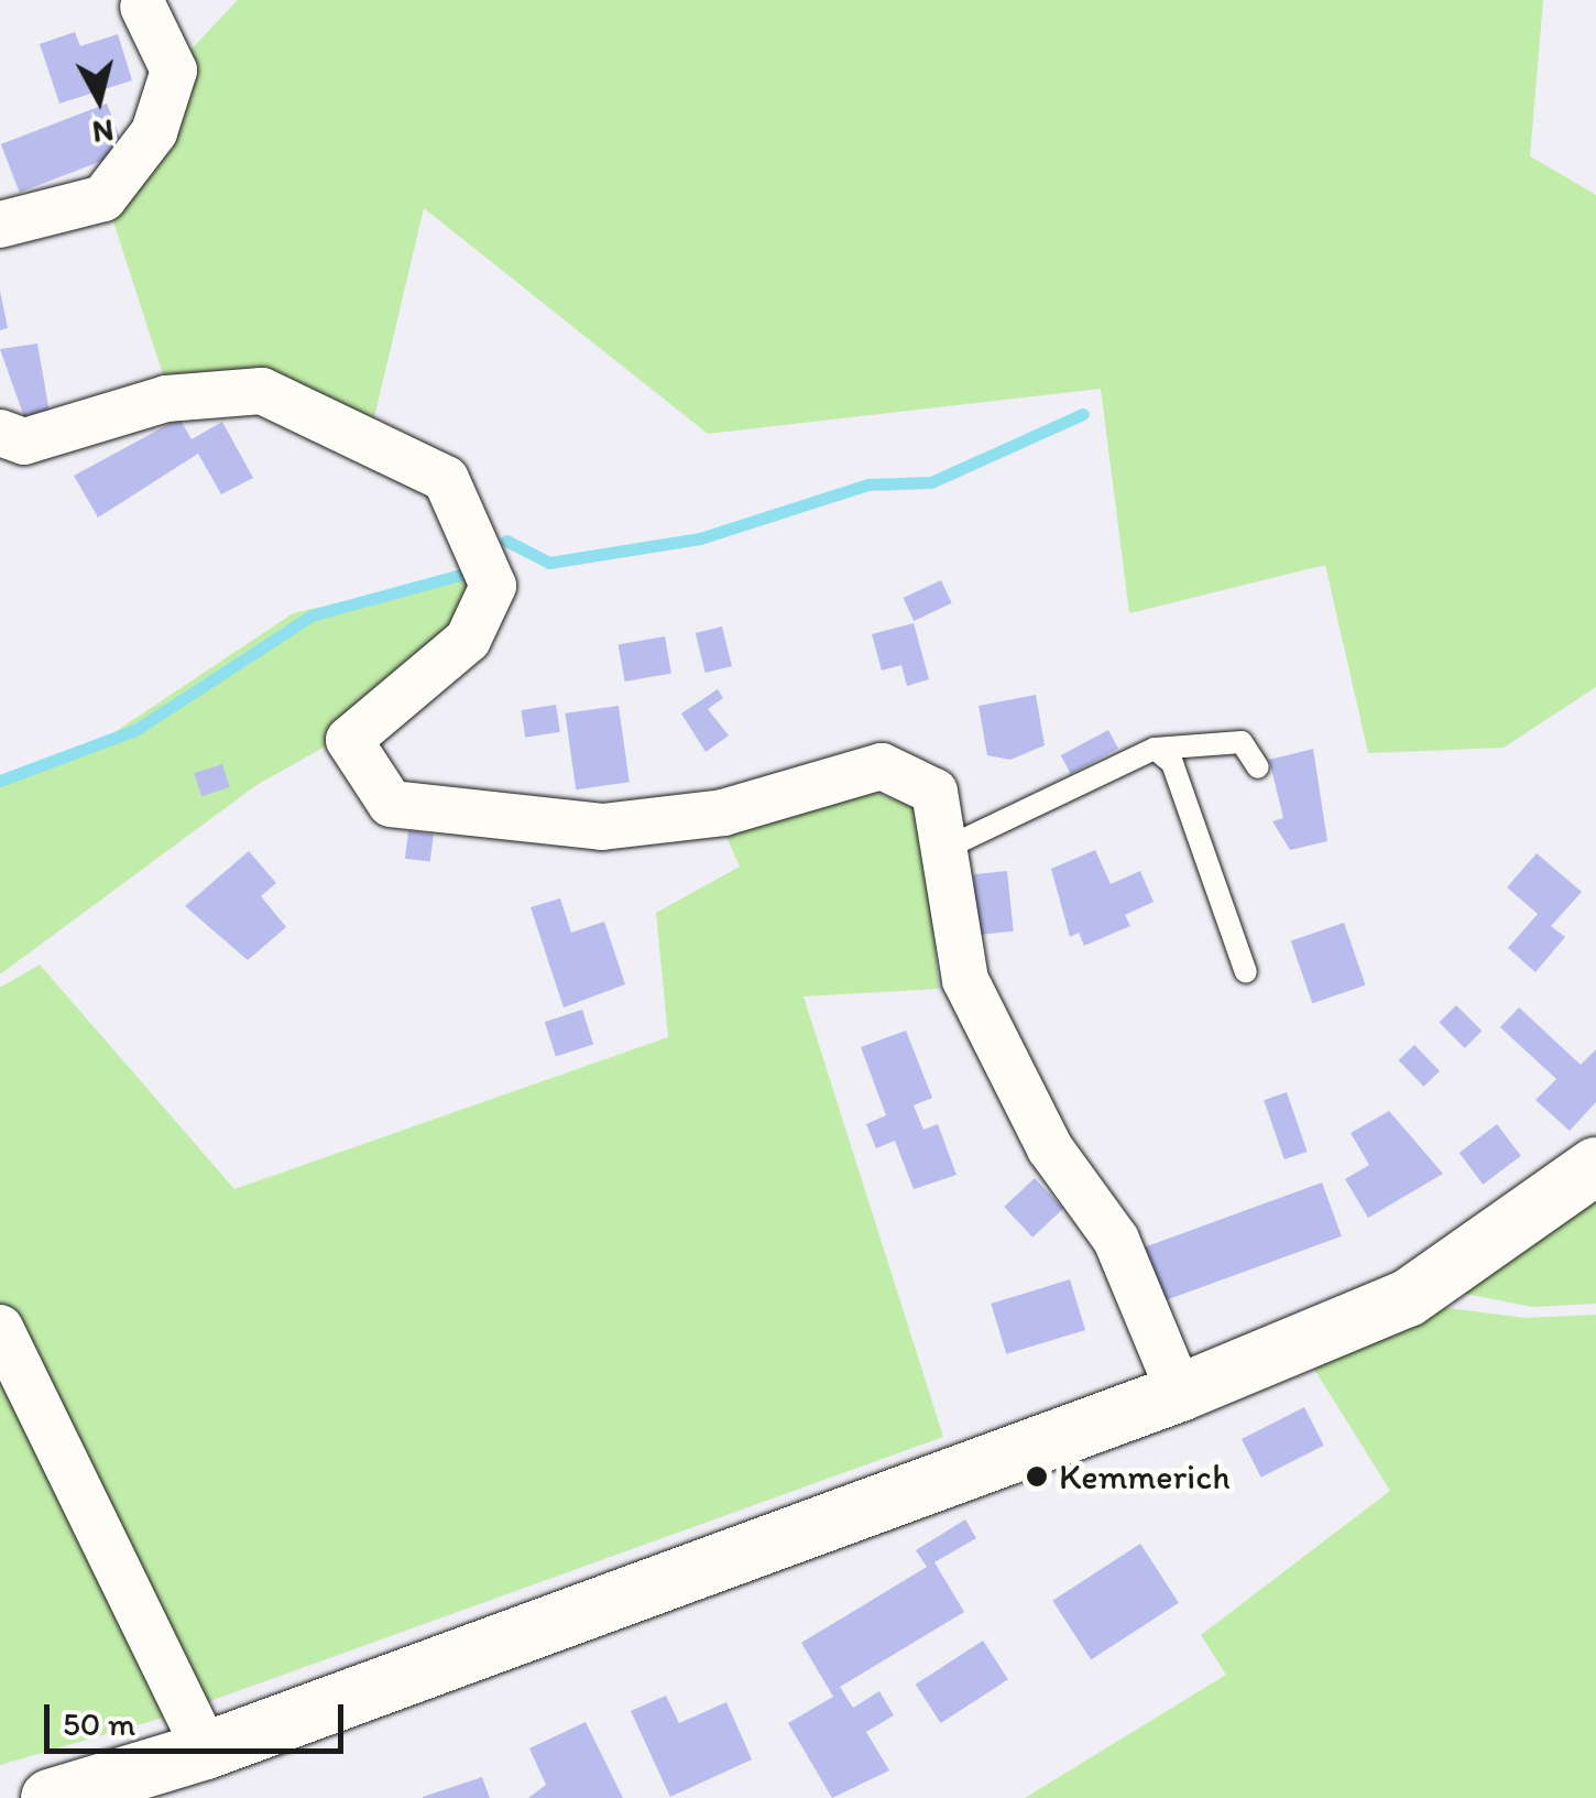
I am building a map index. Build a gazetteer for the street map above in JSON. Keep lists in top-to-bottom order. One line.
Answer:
{"places":["Kemmerich"],"scale_bar":"50 m","north":"bottom"}
